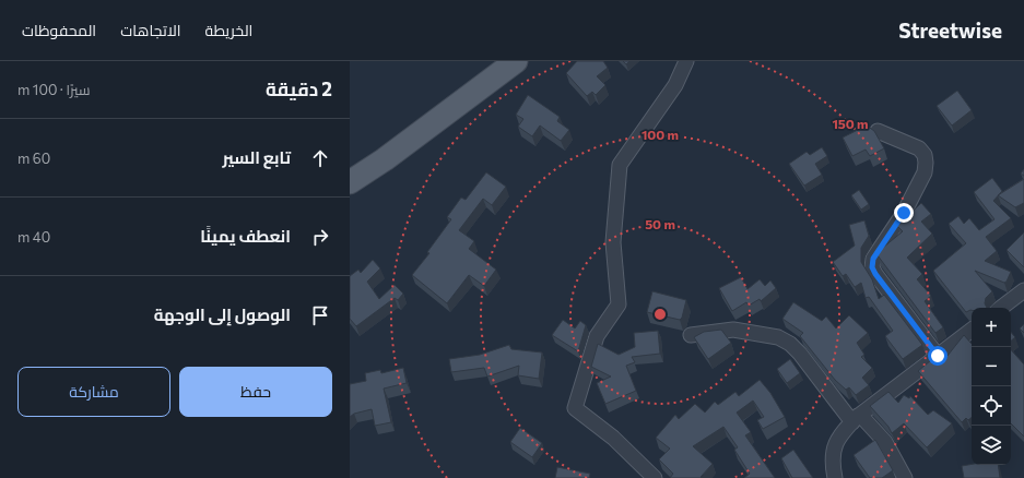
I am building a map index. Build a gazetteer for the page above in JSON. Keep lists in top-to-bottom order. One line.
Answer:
{"page":{"header":"Streetwise","nav":["الخريطة","الاتجاهات","المحفوظات"],"heading":["2 دقيقة","سيرًا · 100 m"],"list":[["تابع السير","60 m"],["انعطف يمينًا","40 m"],"الوصول إلى الوجهة"],"map_buttons":["+","−"],"buttons":["حفظ","مشاركة"]},"rings":["150 m","100 m","50 m"]}
